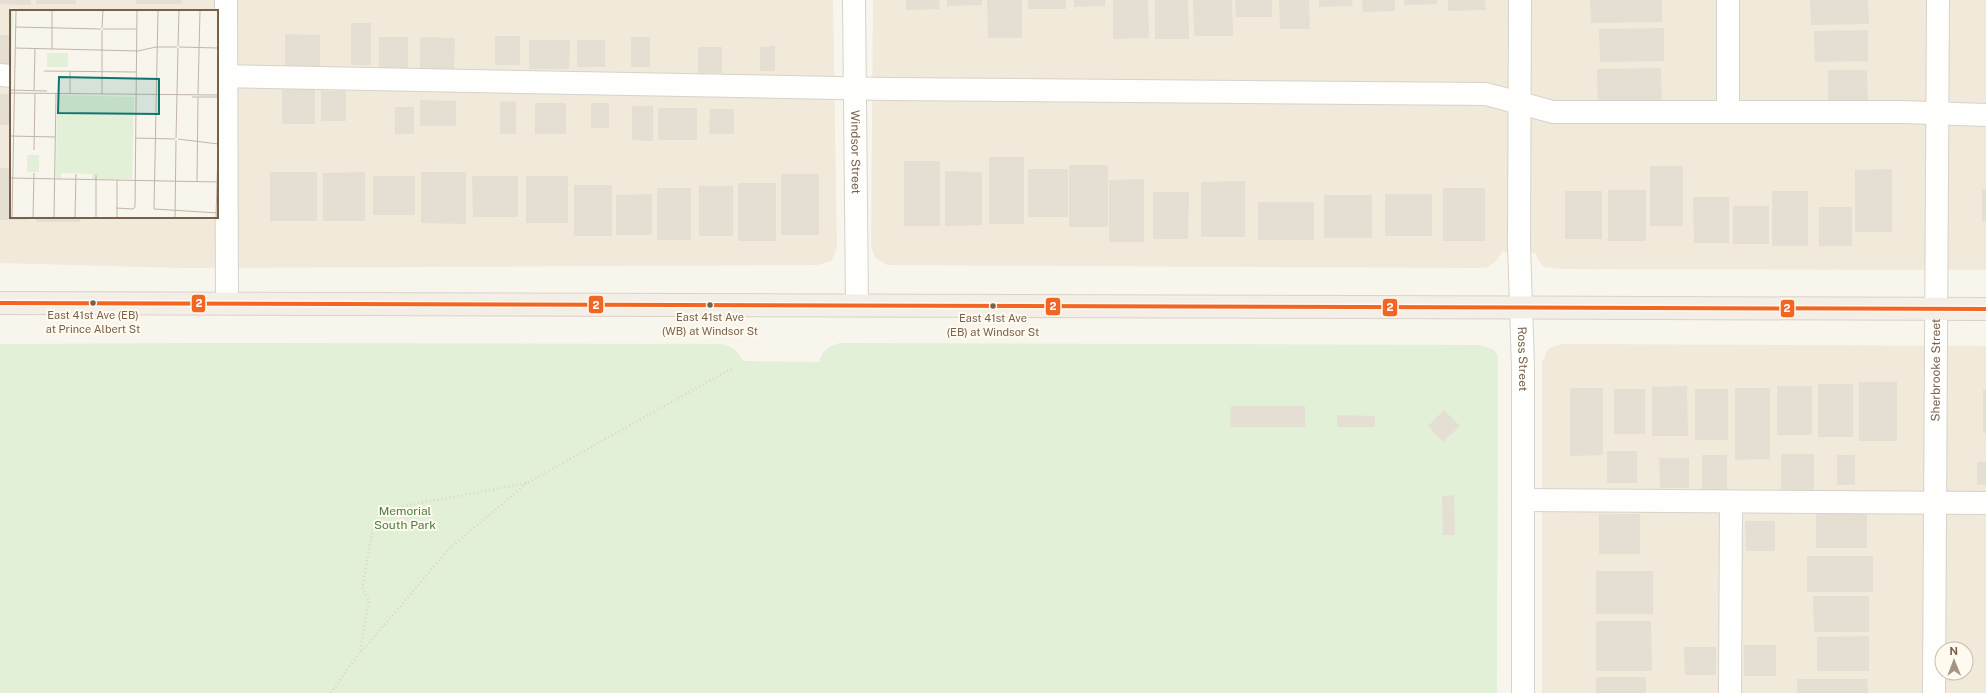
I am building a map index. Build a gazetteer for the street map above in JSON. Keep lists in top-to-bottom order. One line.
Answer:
{"streets":{"street":["Windsor Street","Ross Street","Sherbrooke Street"]},"parks":["Memorial South Park"],"places":["East 41st Ave (EB) at Prince Albert St","East 41st Ave (WB) at Windsor St","East 41st Ave (EB) at Windsor St"],"lines":["transit line 2"],"north":"top"}
